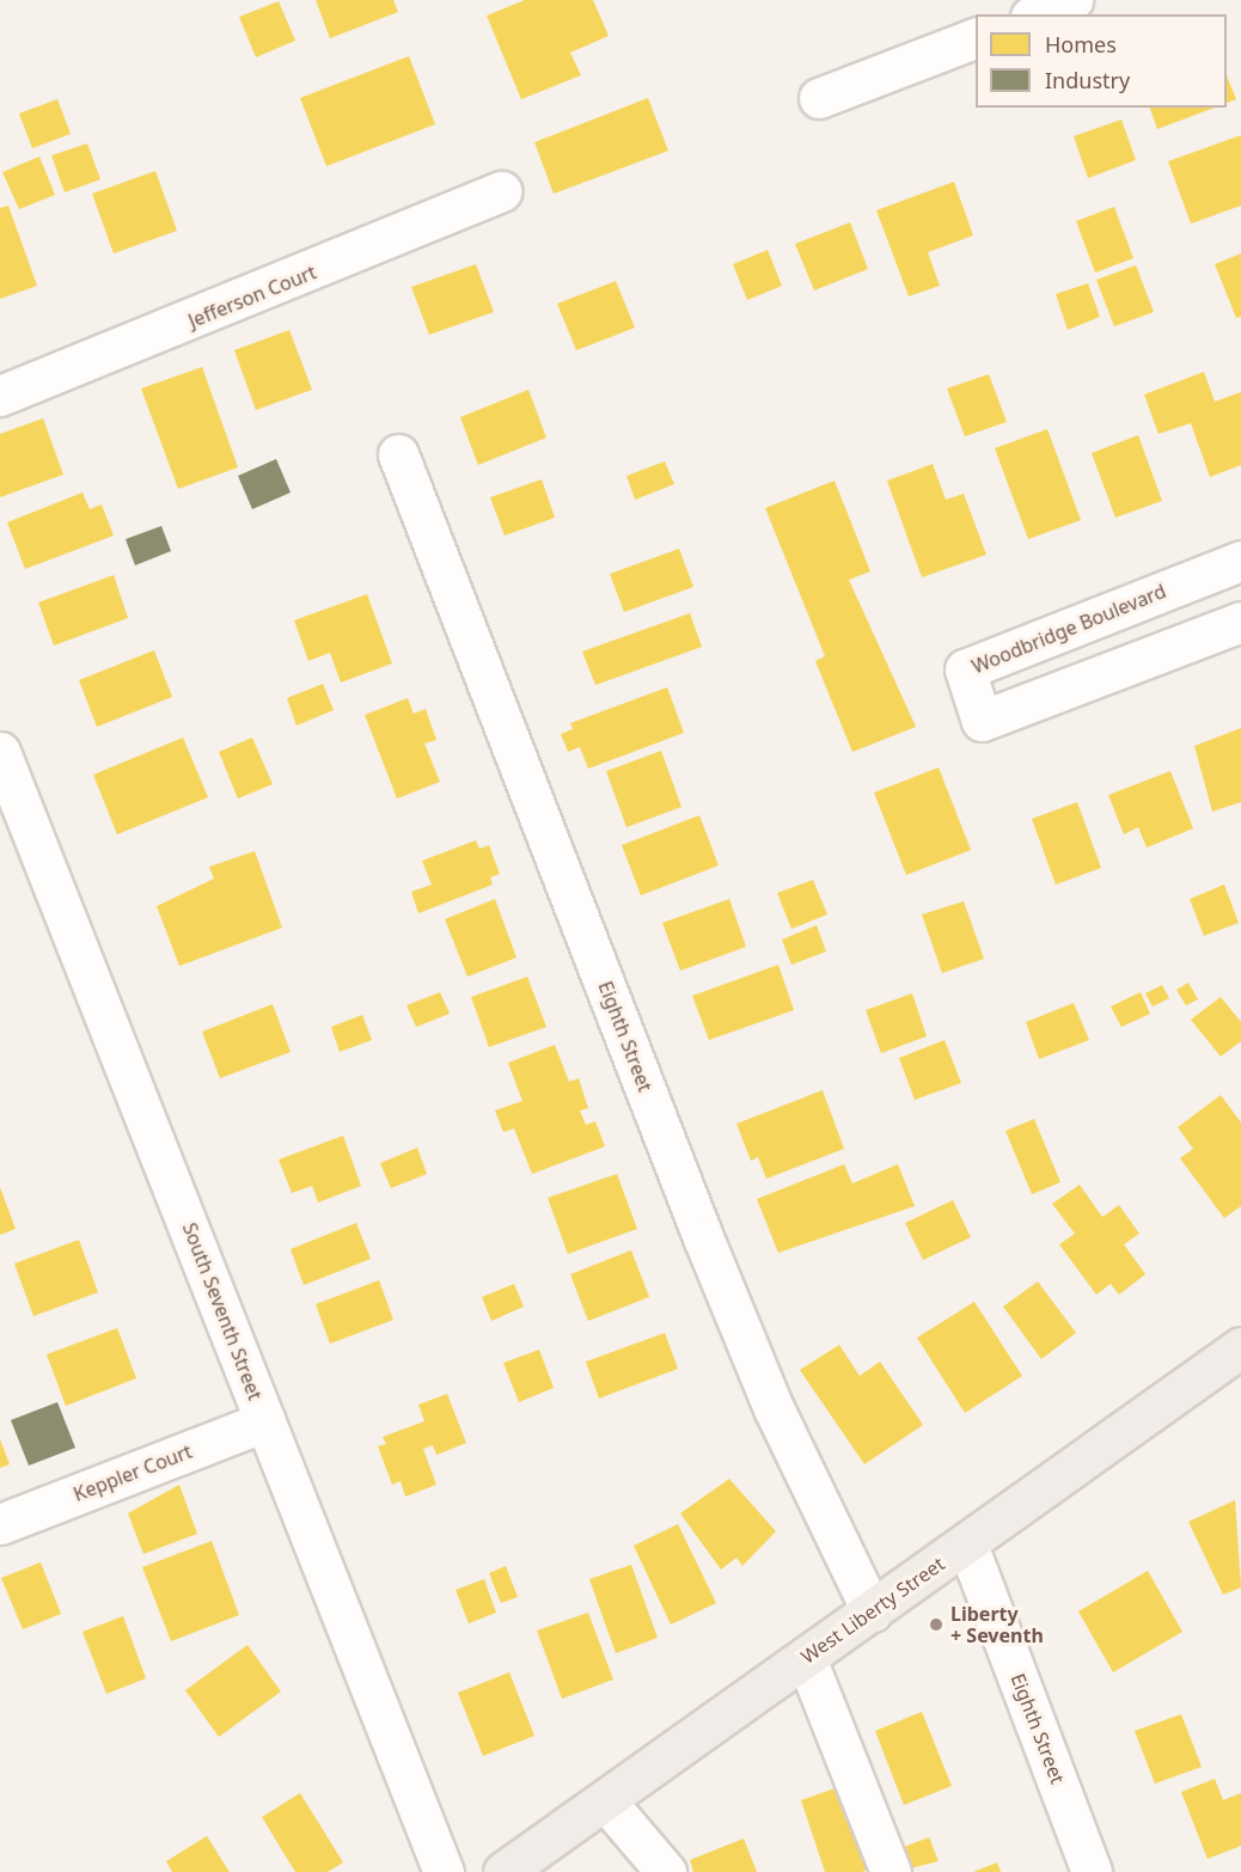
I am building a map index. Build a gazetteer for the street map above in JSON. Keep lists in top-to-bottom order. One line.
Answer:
{"streets":{"main road":["West Liberty Street"],"street":["Jefferson Court","Woodbridge Boulevard","Eighth Street","South Seventh Street","Keppler Court"]},"crossings":[["Eighth Street","West Liberty Street"],["South Seventh Street","Keppler Court"]],"places":["Liberty + Seventh"],"legend":["Homes","Industry"]}
